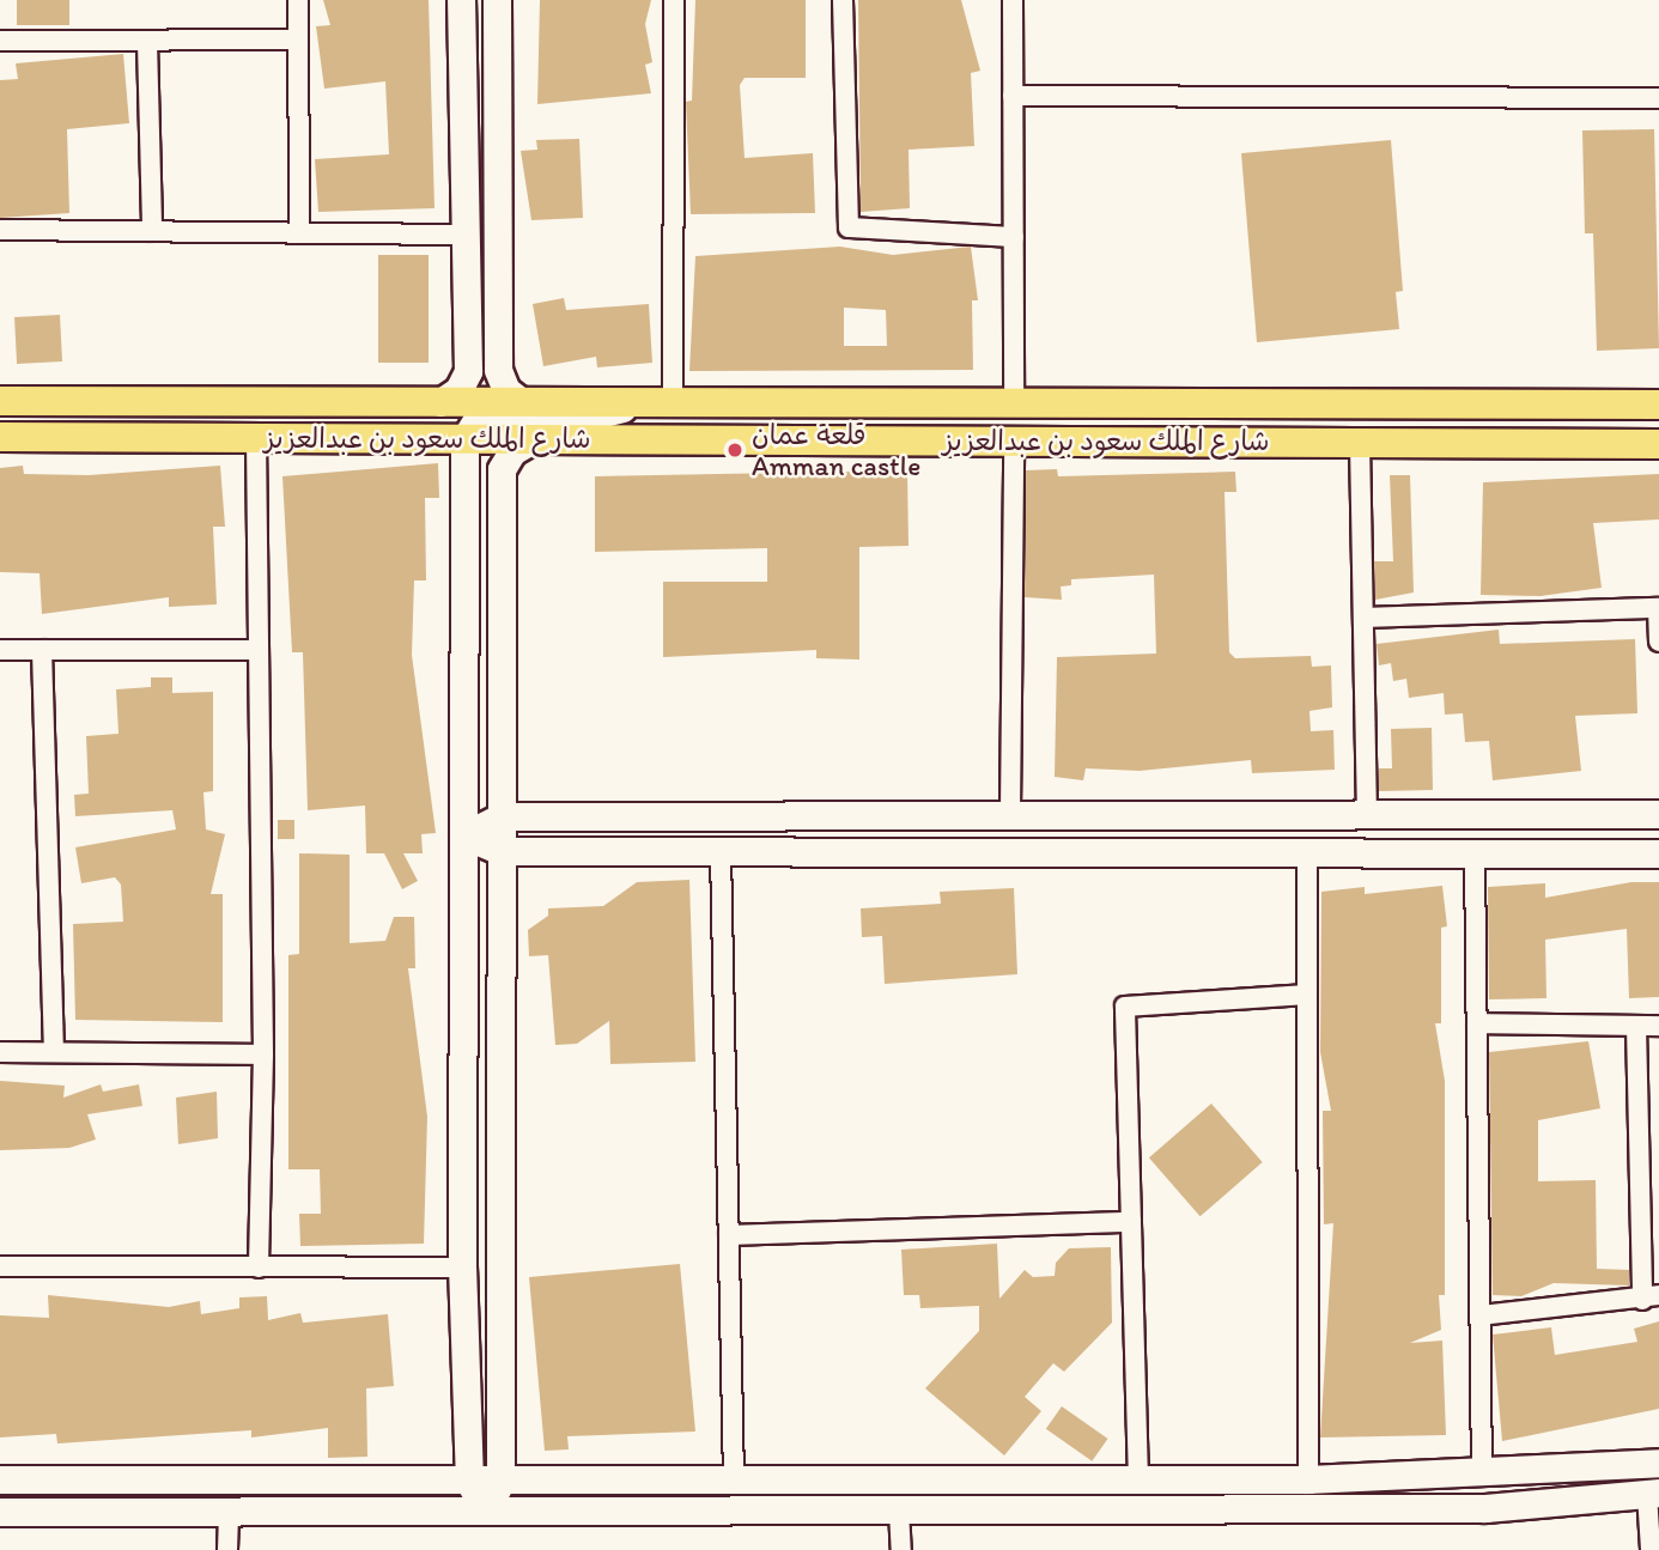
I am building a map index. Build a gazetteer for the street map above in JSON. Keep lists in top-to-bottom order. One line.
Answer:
{"streets":{"main road":["شارع الملك سعود بن عبدالعزيز"]},"places":["قلعة عمان Amman castle"]}
